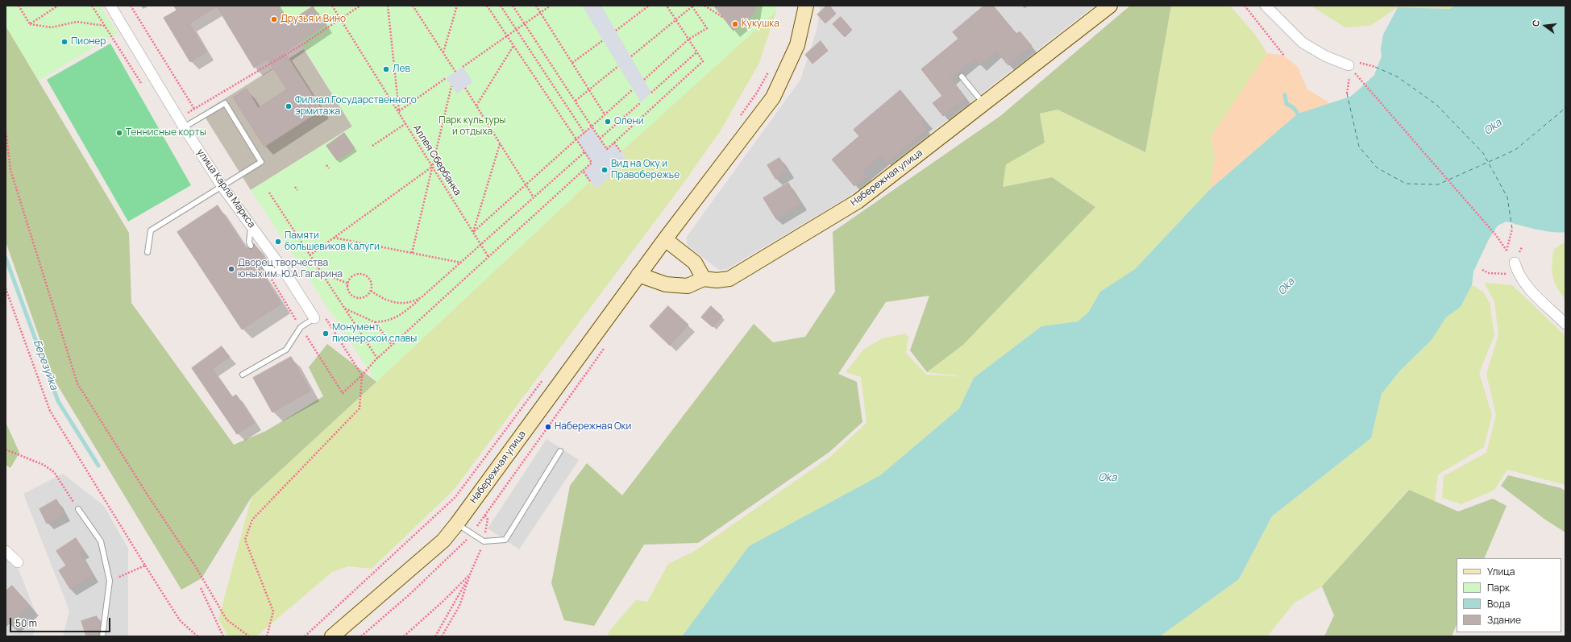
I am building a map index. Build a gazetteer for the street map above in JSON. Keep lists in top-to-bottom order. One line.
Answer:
{"streets":{"main road":["Набережная улица"],"street":["улица Карла Маркса"],"path":["Аллея Сбербанка"]},"water":["Oka","Березуйка"],"parks":["Парк культуры и отдыха"],"places":["Друзья и Вино","Кукушка","Пионер","Лев","Филиал Государственного эрмитажа","Олени","Теннисные корты","Вид на Оку и Правобережье","Памяти большевиков Калуги","Дворец творчества юных им. Ю.А.Гагарина","Монумент пионерской славы","Набережная Оки"],"legend":["Улица","Парк","Вода","Здание"],"scale_bar":"50 m","north":"left"}
